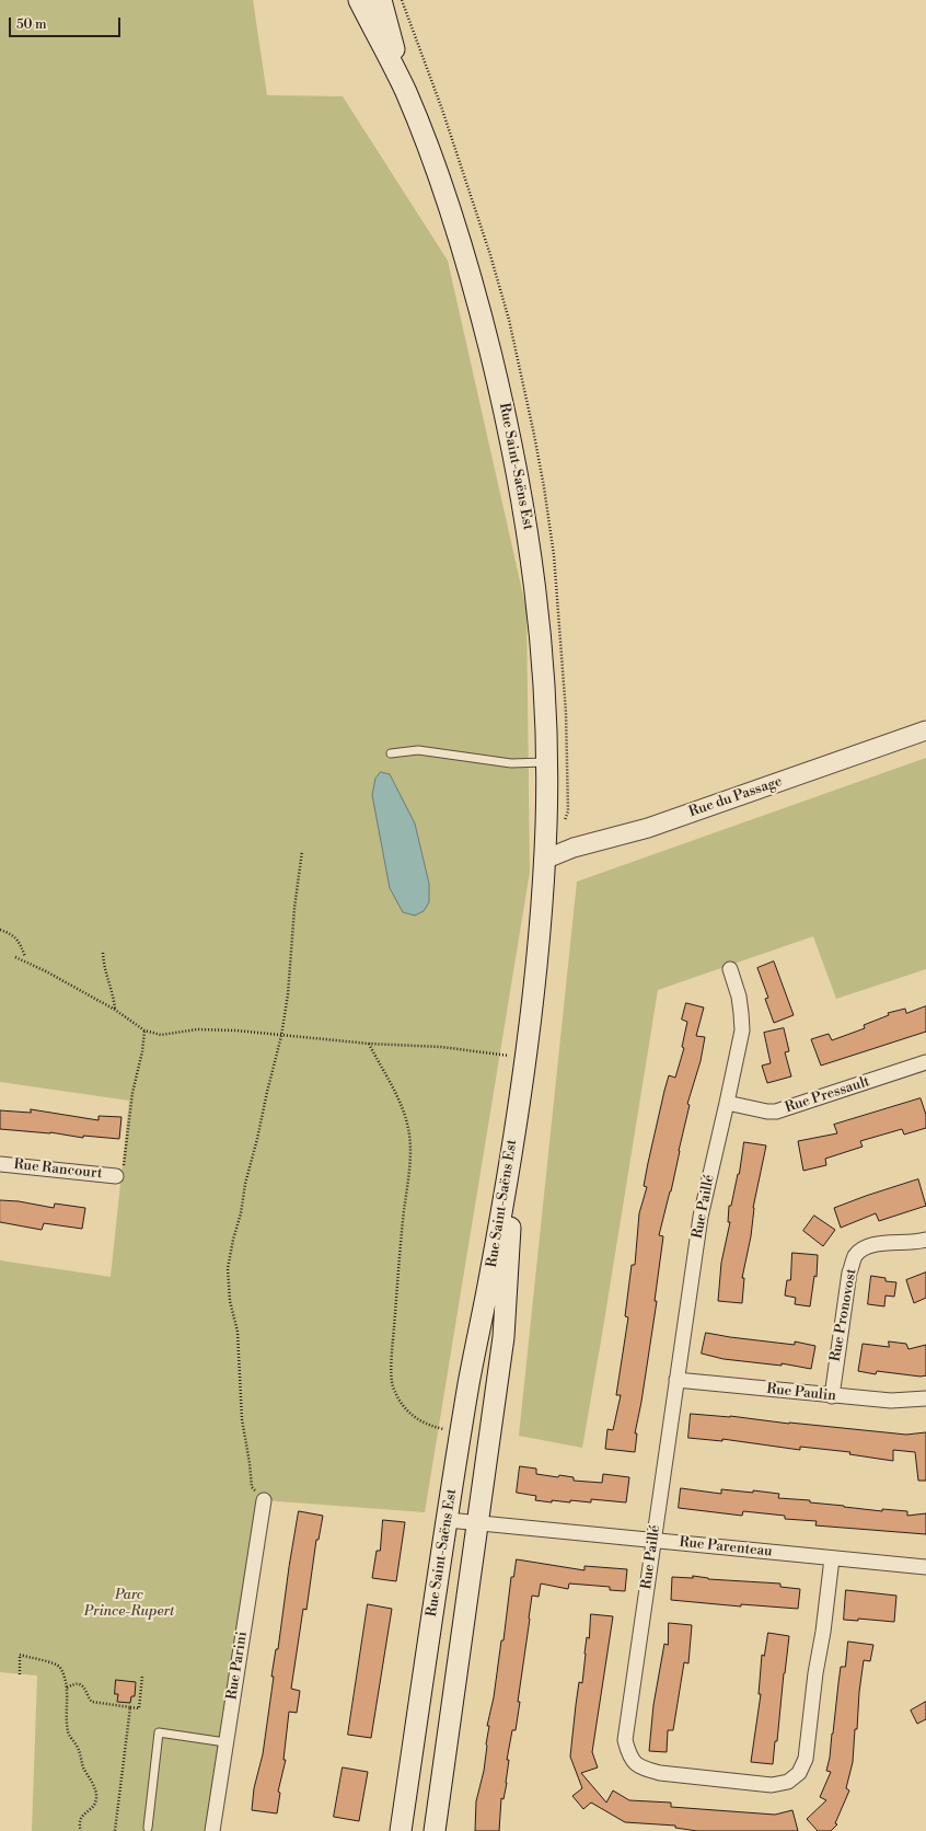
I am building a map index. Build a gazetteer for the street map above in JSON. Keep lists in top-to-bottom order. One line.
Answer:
{"streets":{"main road":["Rue Saint-Saëns Est"],"street":["Rue du Passage","Rue Pressault","Rue Rancourt","Rue Paillé","Rue Pronovost","Rue Paulin","Rue Parenteau","Rue Parini"]},"crossings":[["Rue Saint-Saëns Est","Rue du Passage"],["Rue Saint-Saëns Est","Rue Parenteau"],["Rue Pressault","Rue Paillé"],["Rue Paillé","Rue Paulin"],["Rue Paillé","Rue Parenteau"],["Rue Pronovost","Rue Paulin"]],"parks":["Parc Prince-Rupert"],"scale_bar":"50 m"}
